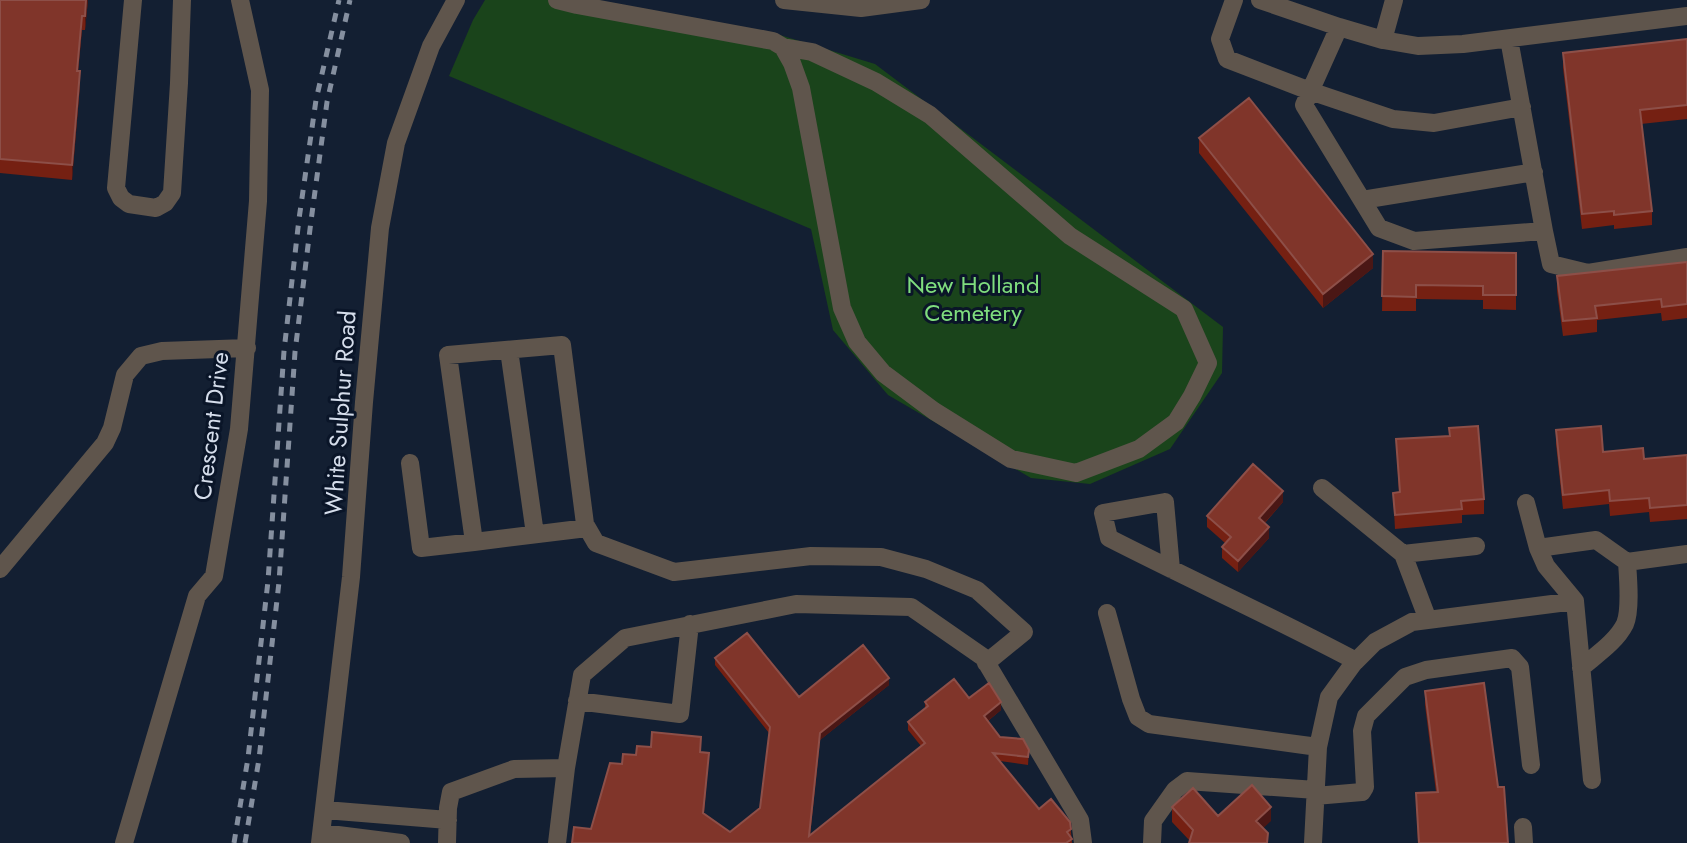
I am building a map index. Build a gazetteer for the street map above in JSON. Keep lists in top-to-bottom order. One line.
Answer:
{"streets":{"street":["White Sulphur Road","Crescent Drive"]},"parks":["New Holland Cemetery"]}
